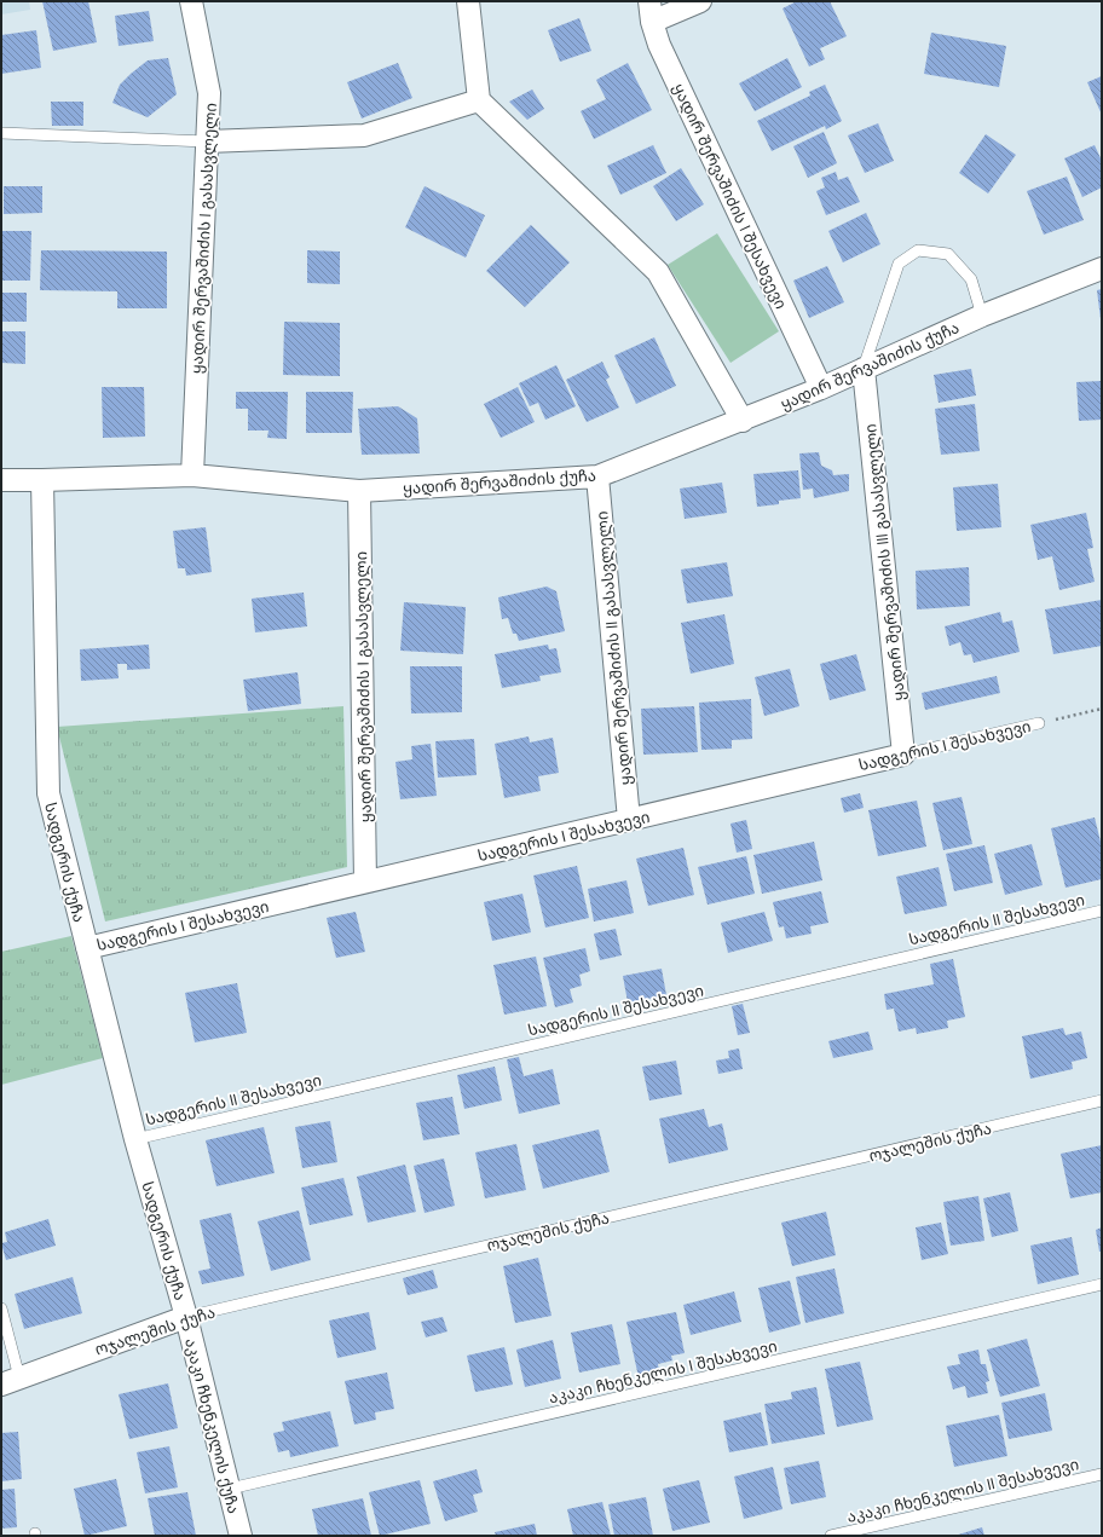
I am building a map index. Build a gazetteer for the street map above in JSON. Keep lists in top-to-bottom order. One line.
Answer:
{"streets":{"street":["ყადირ შერვაშიძის I შესახვევი","ყადირ შერვაშიძის I გასასვლელი","ყადირ შერვაშიძის ქუჩა","ყადირ შერვაშიძის III გასასვლელი","ყადირ შერვაშიძის II გასასვლელი","სადგერის I შესახვევი","სადგერის ქუჩა","ოჯალეშის ქუჩა","აკაკი ჩხენკელის ქუჩა"],"lane":["სადგერის II შესახვევი","აკაკი ჩხენკელის I შესახვევი","აკაკი ჩხენკელის II შესახვევი"]},"crossings":[["ყადირ შერვაშიძის I შესახვევი","ყადირ შერვაშიძის ქუჩა"],["ყადირ შერვაშიძის I გასასვლელი","ყადირ შერვაშიძის ქუჩა"],["ყადირ შერვაშიძის I გასასვლელი","სადგერის I შესახვევი"],["ყადირ შერვაშიძის ქუჩა","ყადირ შერვაშიძის III გასასვლელი"],["ყადირ შერვაშიძის ქუჩა","ყადირ შერვაშიძის II გასასვლელი"],["ყადირ შერვაშიძის ქუჩა","სადგერის ქუჩა"],["ყადირ შერვაშიძის III გასასვლელი","სადგერის I შესახვევი"],["ყადირ შერვაშიძის II გასასვლელი","სადგერის I შესახვევი"],["სადგერის I შესახვევი","სადგერის ქუჩა"],["სადგერის ქუჩა","სადგერის II შესახვევი"],["სადგერის ქუჩა","ოჯალეშის ქუჩა"],["სადგერის ქუჩა","აკაკი ჩხენკელის ქუჩა"],["ოჯალეშის ქუჩა","აკაკი ჩხენკელის ქუჩა"],["აკაკი ჩხენკელის I შესახვევი","აკაკი ჩხენკელის ქუჩა"]]}
